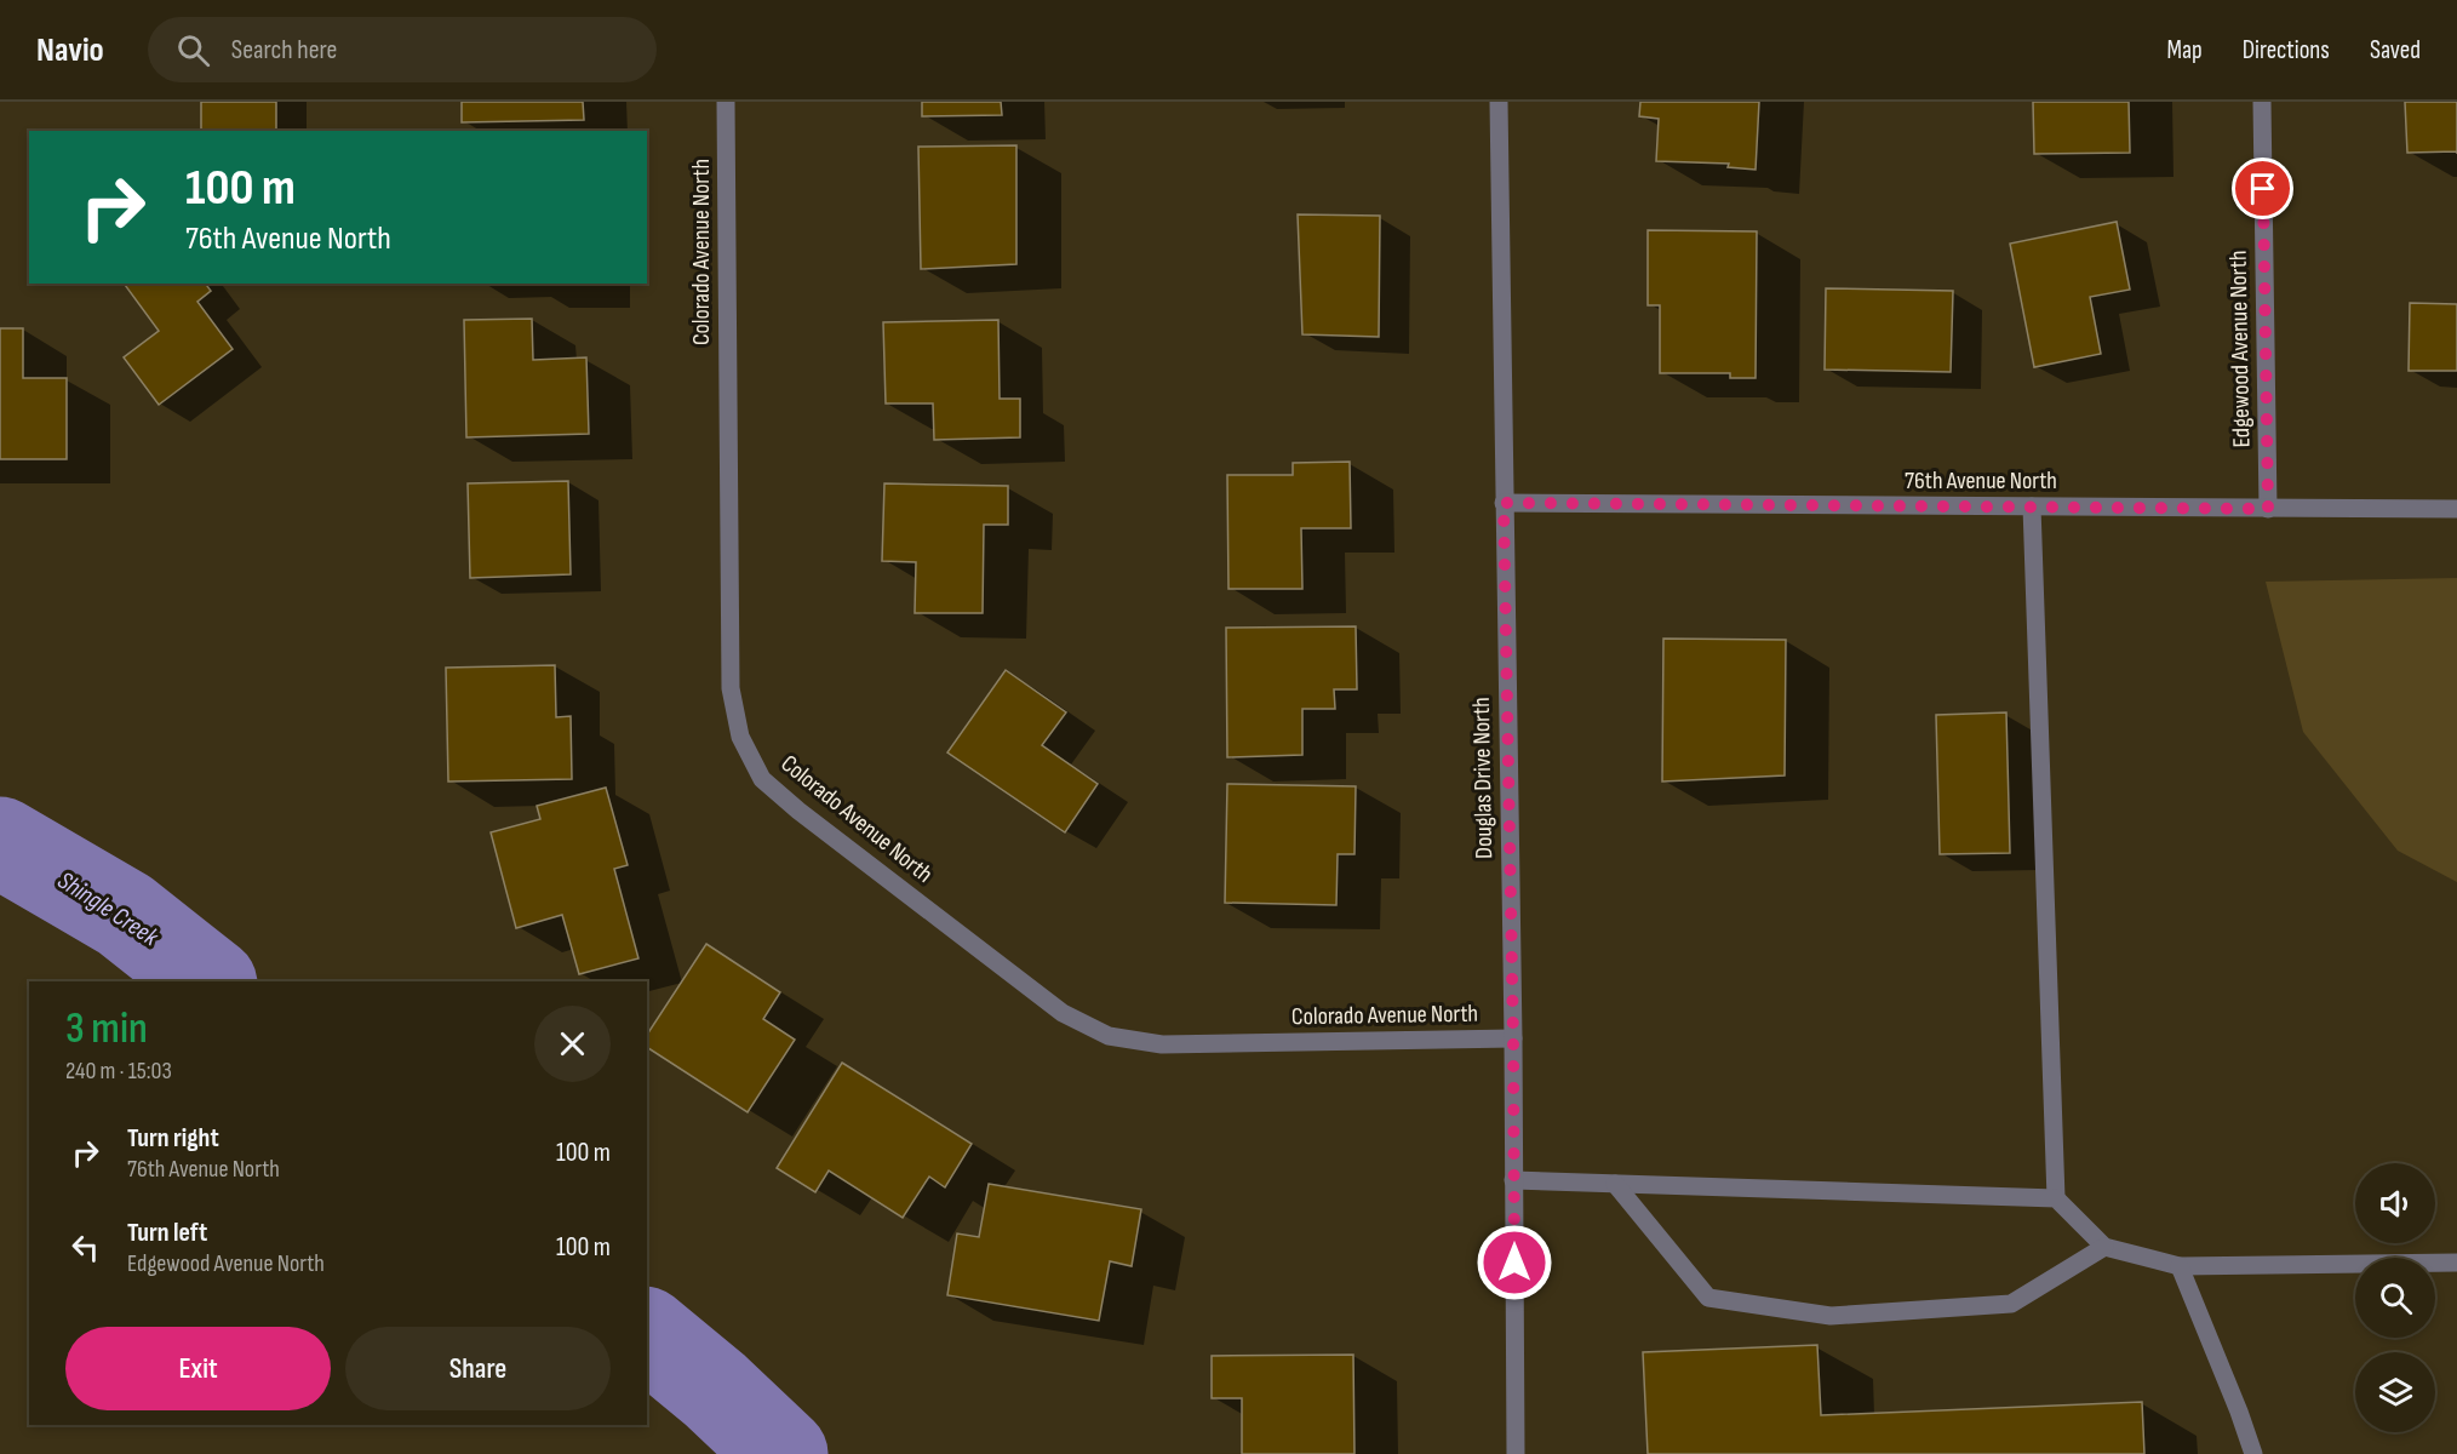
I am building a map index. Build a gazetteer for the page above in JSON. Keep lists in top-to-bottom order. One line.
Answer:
{"streets":{"street":["Colorado Avenue North","Edgewood Avenue North","76th Avenue North","Douglas Drive North"]},"crossings":[["Colorado Avenue North","Douglas Drive North"],["Edgewood Avenue North","76th Avenue North"],["76th Avenue North","Douglas Drive North"]],"water":["Shingle Creek"],"page":{"header":"Navio","search":"Search here","nav":["Map","Directions","Saved"],"turn":["100 m","76th Avenue North"],"heading":["3 min","240 m · 15:03"],"list":[{"name":"Turn right","note":"76th Avenue North","value":"100 m"},{"name":"Turn left","note":"Edgewood Avenue North","value":"100 m"}],"buttons":["Exit","Share"]}}
